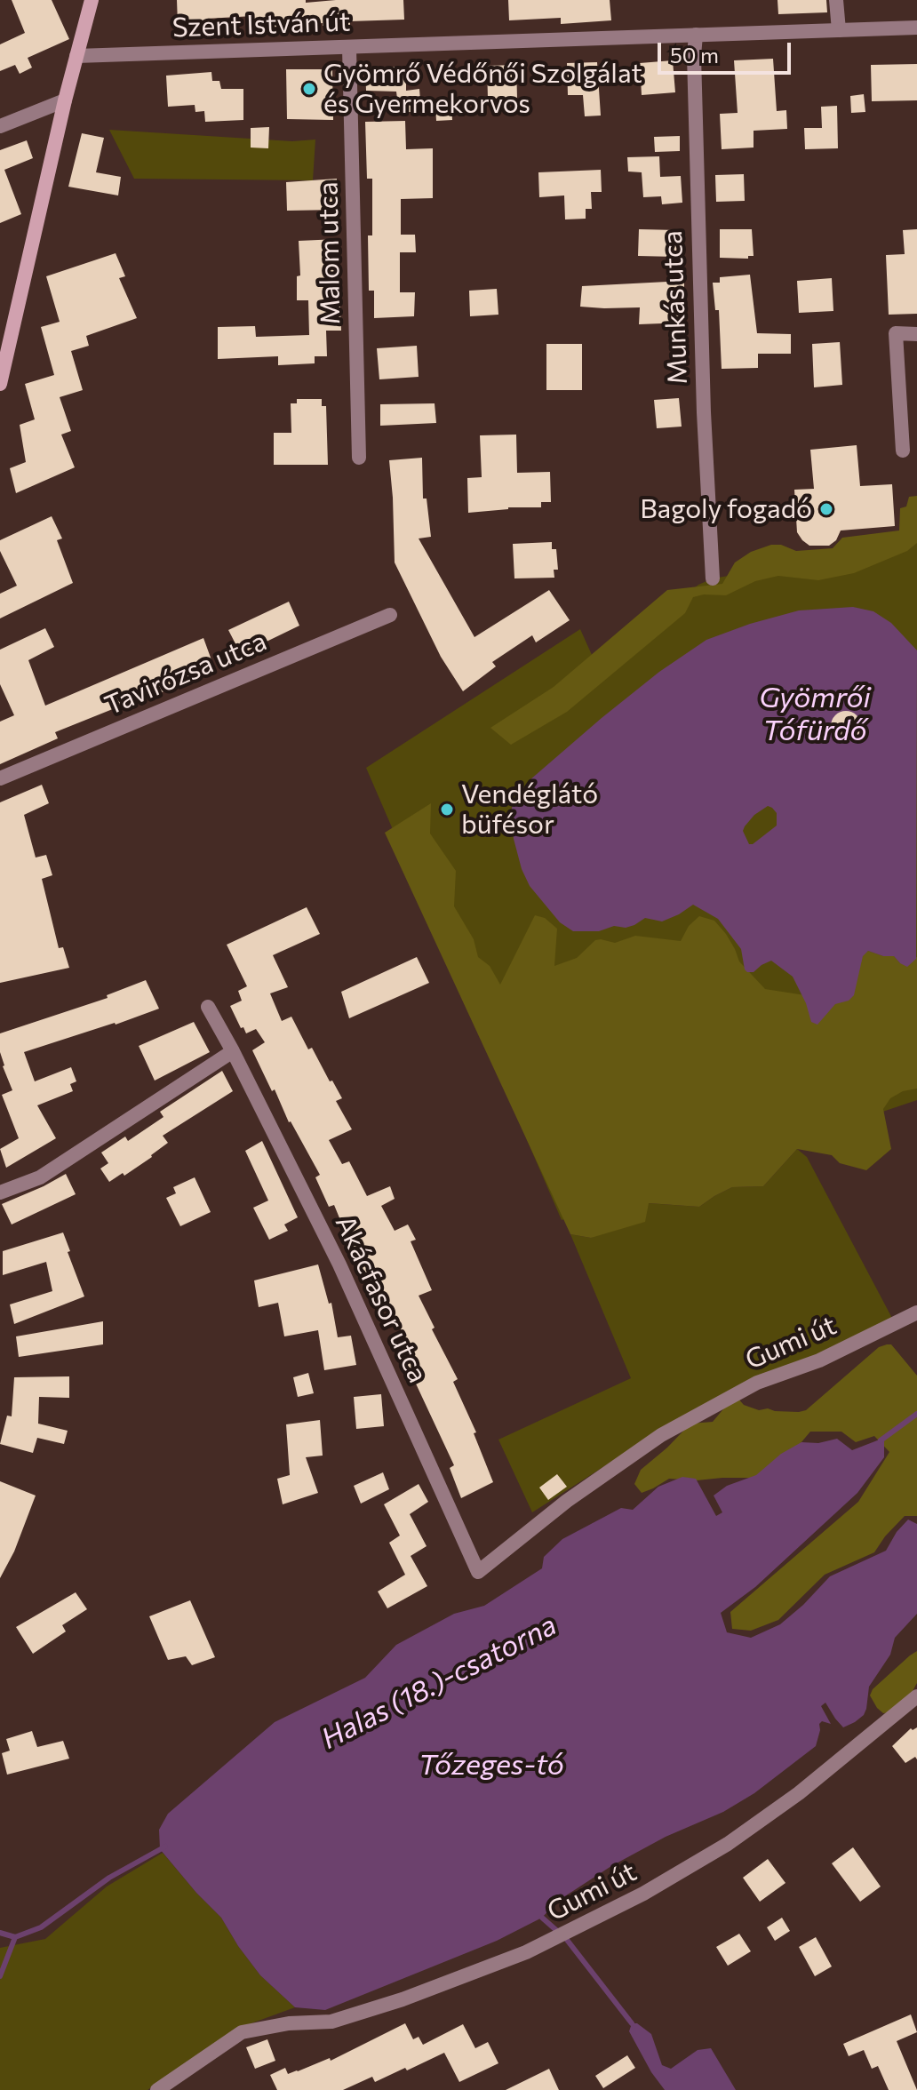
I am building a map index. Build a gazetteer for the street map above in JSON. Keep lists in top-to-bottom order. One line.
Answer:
{"streets":{"street":["Szent István út","Malom utca","Munkás utca","Tavirózsa utca","Akácfasor utca","Gumi út"]},"crossings":[["Szent István út","Malom utca"],["Szent István út","Munkás utca"],["Akácfasor utca","Gumi út"]],"water":["Gyömrői Tófürdő","Halas (18.)-csatorna","Tőzeges-tó"],"places":["Gyömrő Védőnői Szolgálat és Gyermekorvos","Bagoly fogadó","Vendéglátó büfésor"],"scale_bar":"50 m"}
